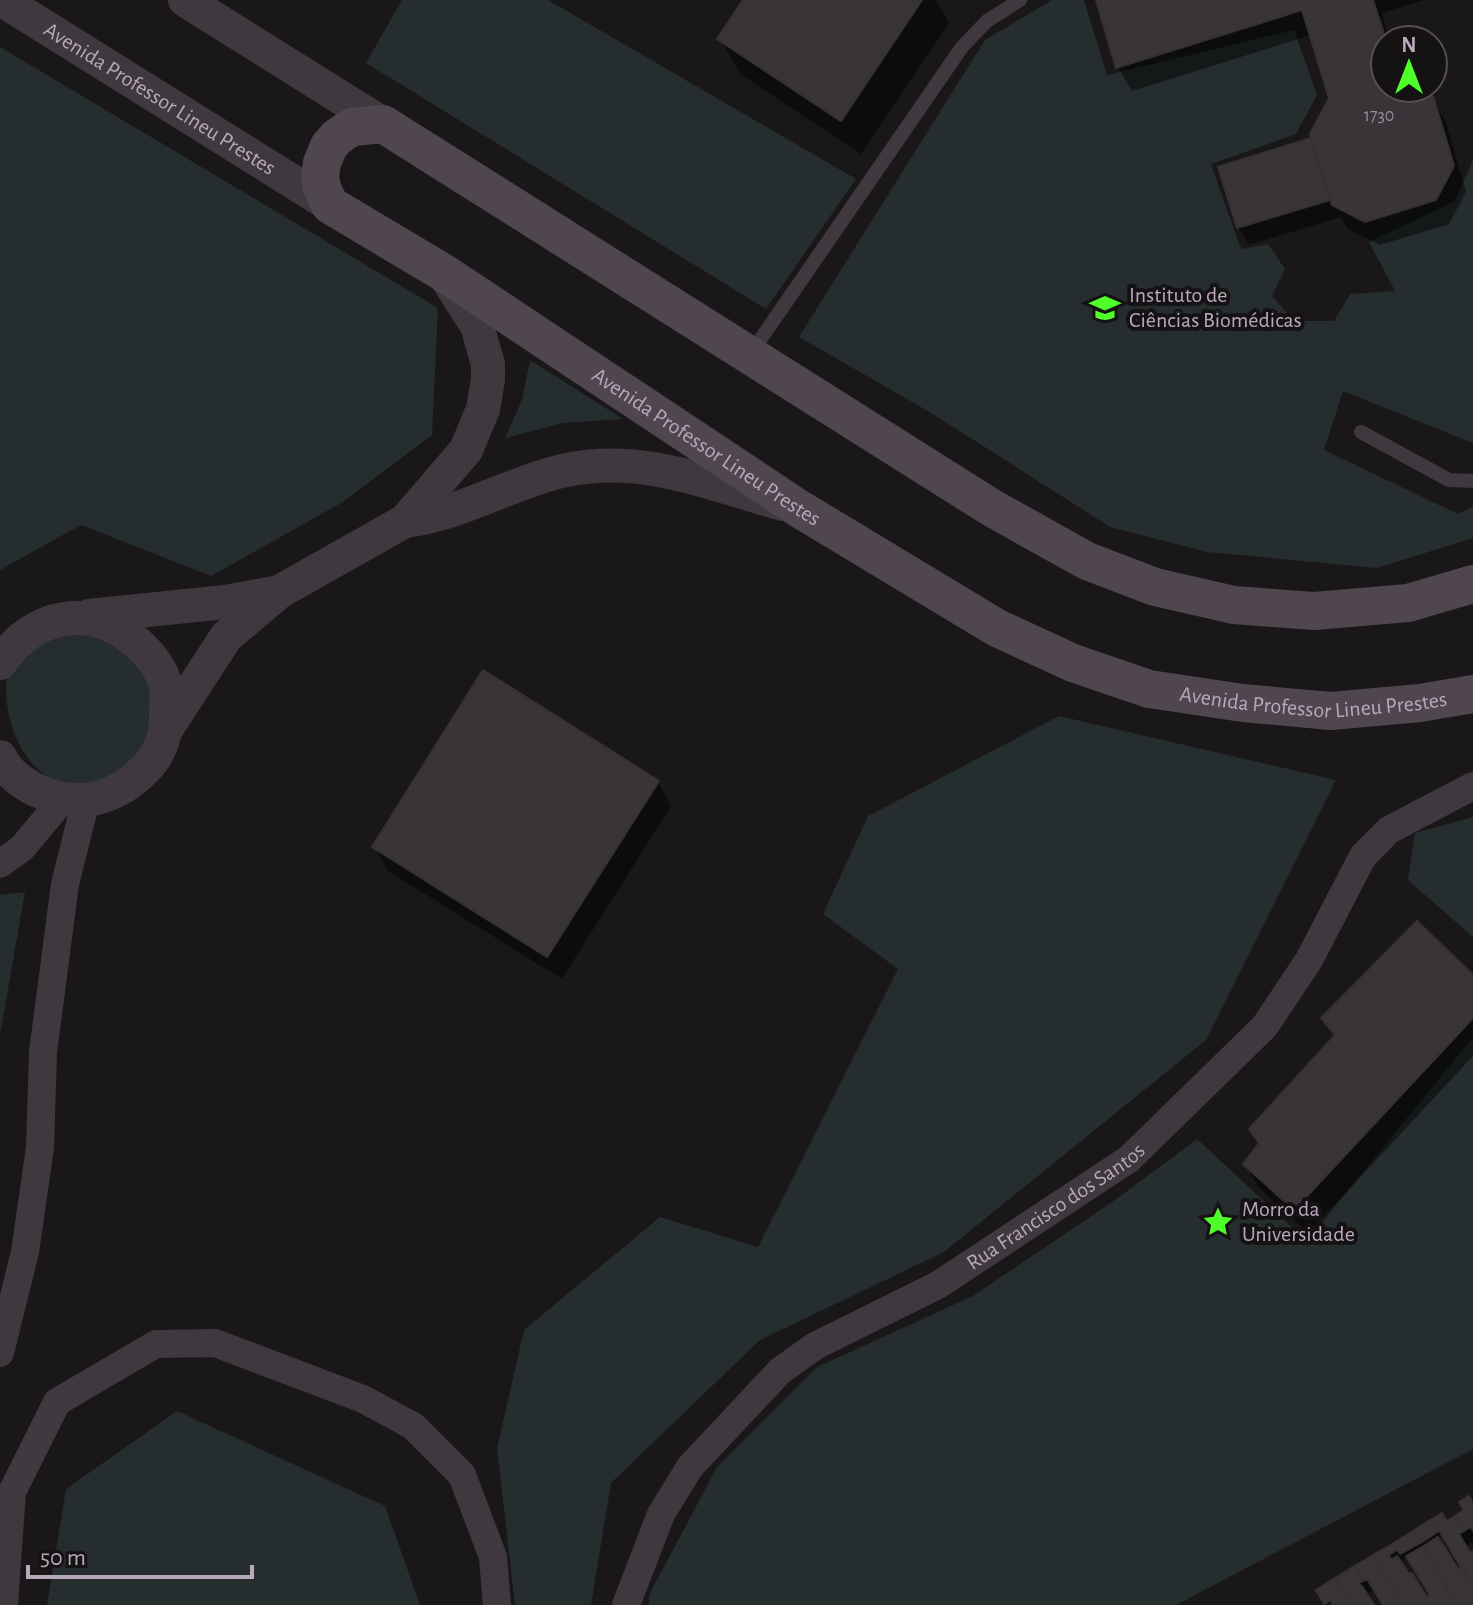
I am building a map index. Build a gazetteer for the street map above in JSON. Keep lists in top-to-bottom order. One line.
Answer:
{"streets":{"main road":["Avenida Professor Lineu Prestes"],"street":["Rua Francisco dos Santos"]},"places":{"school or university":["Instituto de Ciências Biomédicas"],"place":["Morro da Universidade"]},"house_numbers":["1730"],"scale_bar":"50 m","north":"top"}
